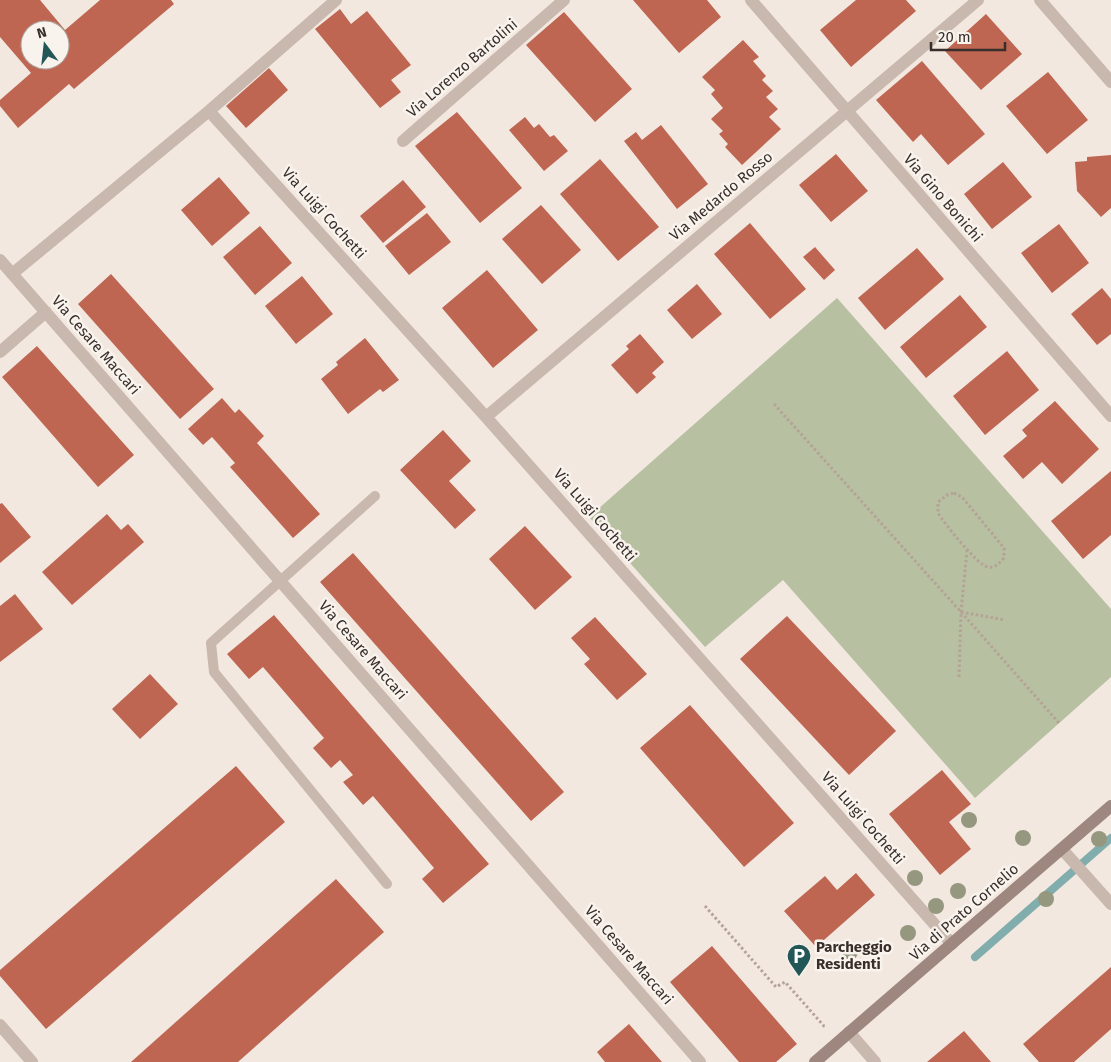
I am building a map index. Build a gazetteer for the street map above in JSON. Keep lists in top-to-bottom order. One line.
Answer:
{"streets":{"street":["Via Lorenzo Bartolini","Via Medardo Rosso","Via Gino Bonichi","Via Luigi Cochetti","Via Cesare Maccari","Via di Prato Cornelio"]},"crossings":[["Via Medardo Rosso","Via Gino Bonichi"],["Via Medardo Rosso","Via Luigi Cochetti"],["Via Luigi Cochetti","Via di Prato Cornelio"]],"places":{"parking":["Parcheggio Residenti"]},"scale_bar":"20 m","north":"top"}
